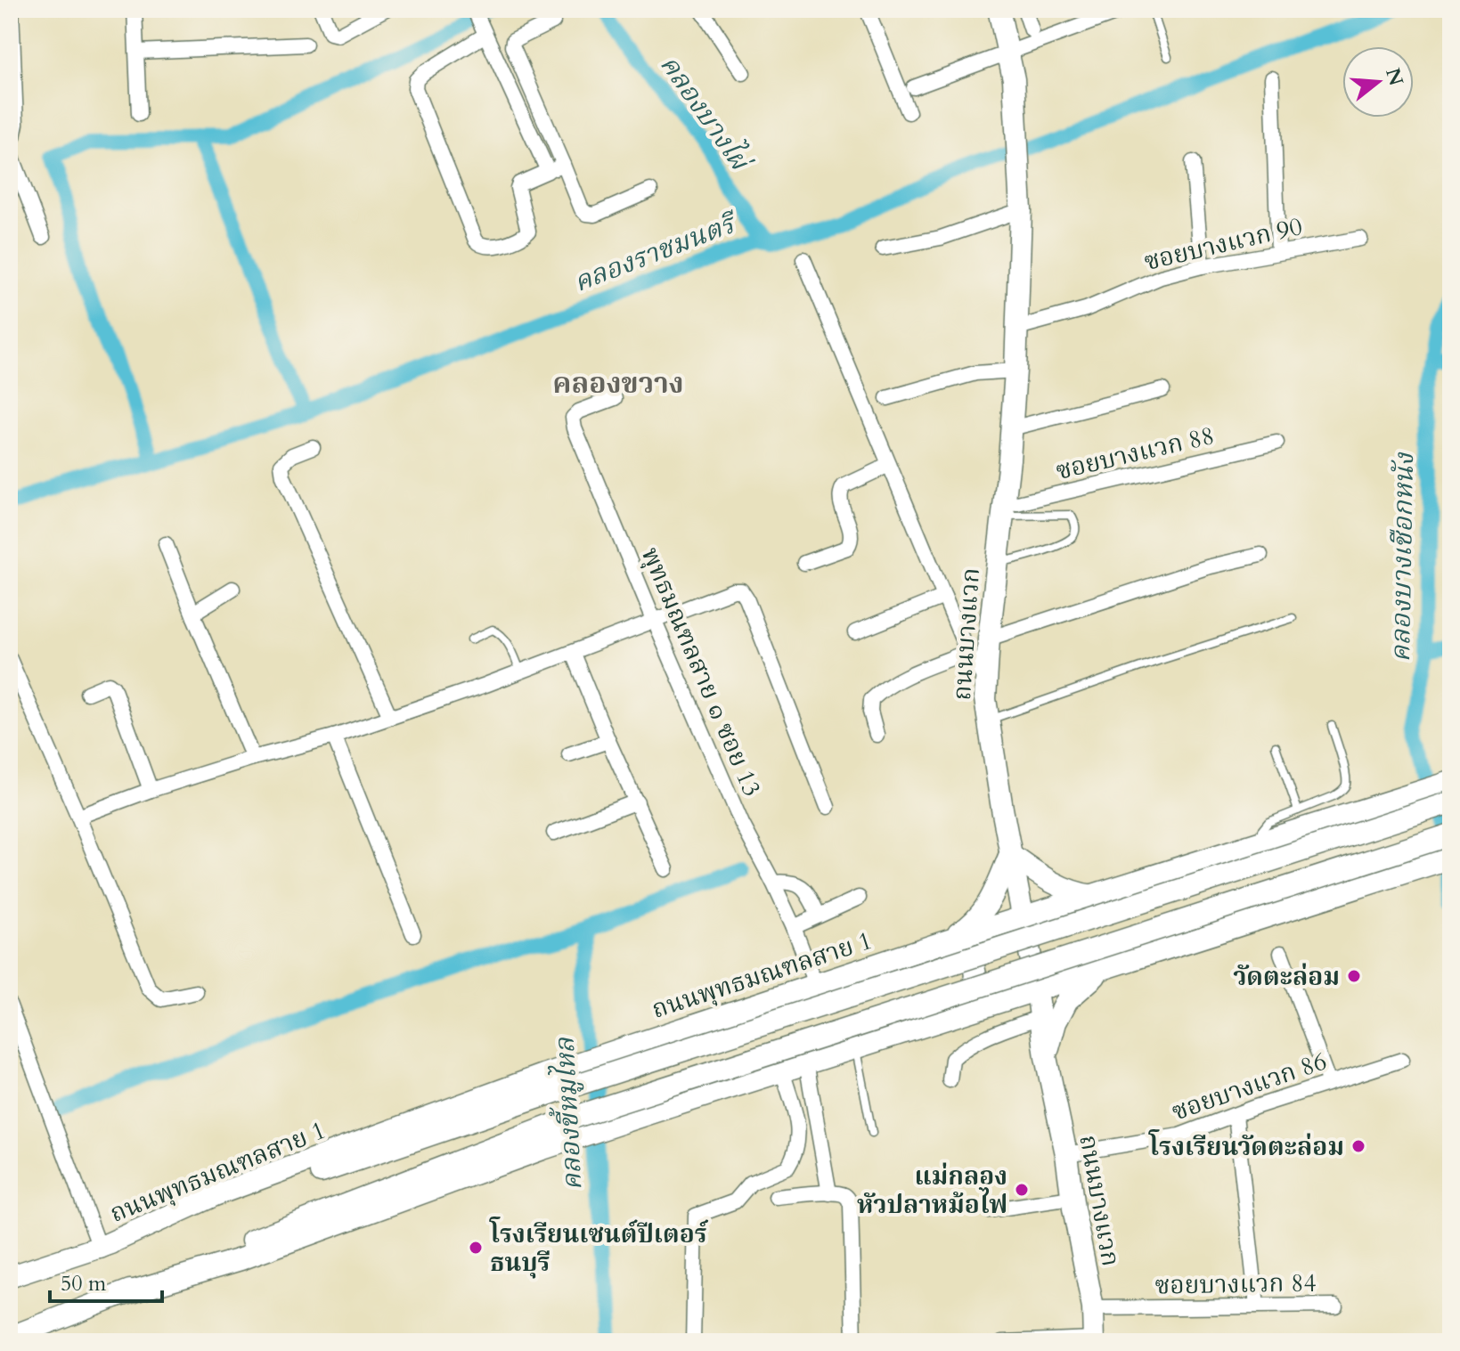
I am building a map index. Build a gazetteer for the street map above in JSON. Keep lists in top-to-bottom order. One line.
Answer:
{"streets":{"main road":["ถนนบางแวก","ถนนพุทธมณฑลสาย 1"],"street":["ซอยบางแวก 90","ซอยบางแวก 88","พุทธมณฑลสาย ๑ ซอย 13","ซอยบางแวก 86","ซอยบางแวก 84"]},"crossings":[["ซอยบางแวก 90","ถนนบางแวก"],["ซอยบางแวก 88","ถนนบางแวก"],["ถนนบางแวก","ถนนพุทธมณฑลสาย 1"],["ถนนบางแวก","ซอยบางแวก 86"],["ถนนบางแวก","ซอยบางแวก 84"],["พุทธมณฑลสาย ๑ ซอย 13","ถนนพุทธมณฑลสาย 1"]],"districts":["คลองขวาง"],"water":["คลองบางไผ่","คลองราชมนตรี","คลองบางเชือกหนัง","คลองขี้หมูไหล"],"places":["วัดตะล่อม","โรงเรียนวัดตะล่อม","แม่กลอง หัวปลาหม้อไฟ","โรงเรียนเซนต์ปีเตอร์ ธนบุรี"],"scale_bar":"50 m","north":"right"}
